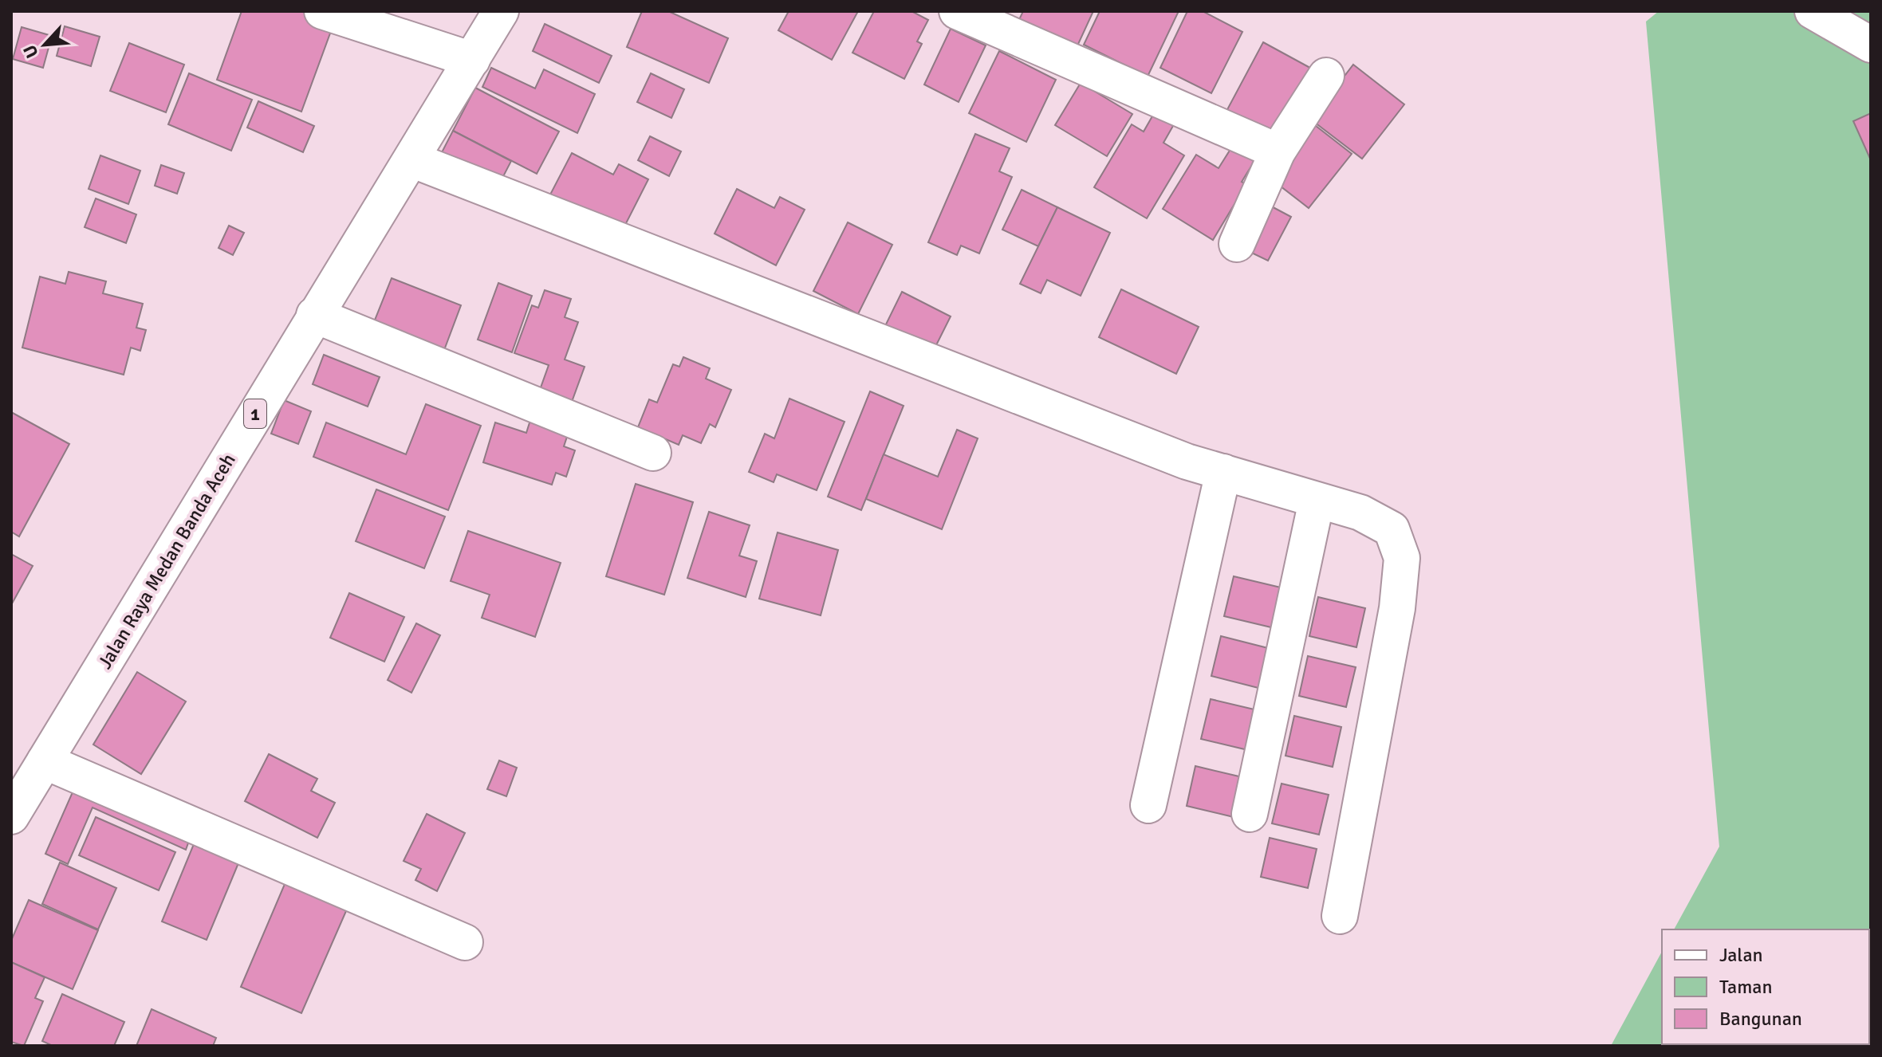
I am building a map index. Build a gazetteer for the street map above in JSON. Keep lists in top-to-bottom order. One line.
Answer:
{"streets":{"main road":["1","Jalan Raya Medan Banda Aceh"]},"legend":["Jalan","Taman","Bangunan"],"north":"bottom left"}
